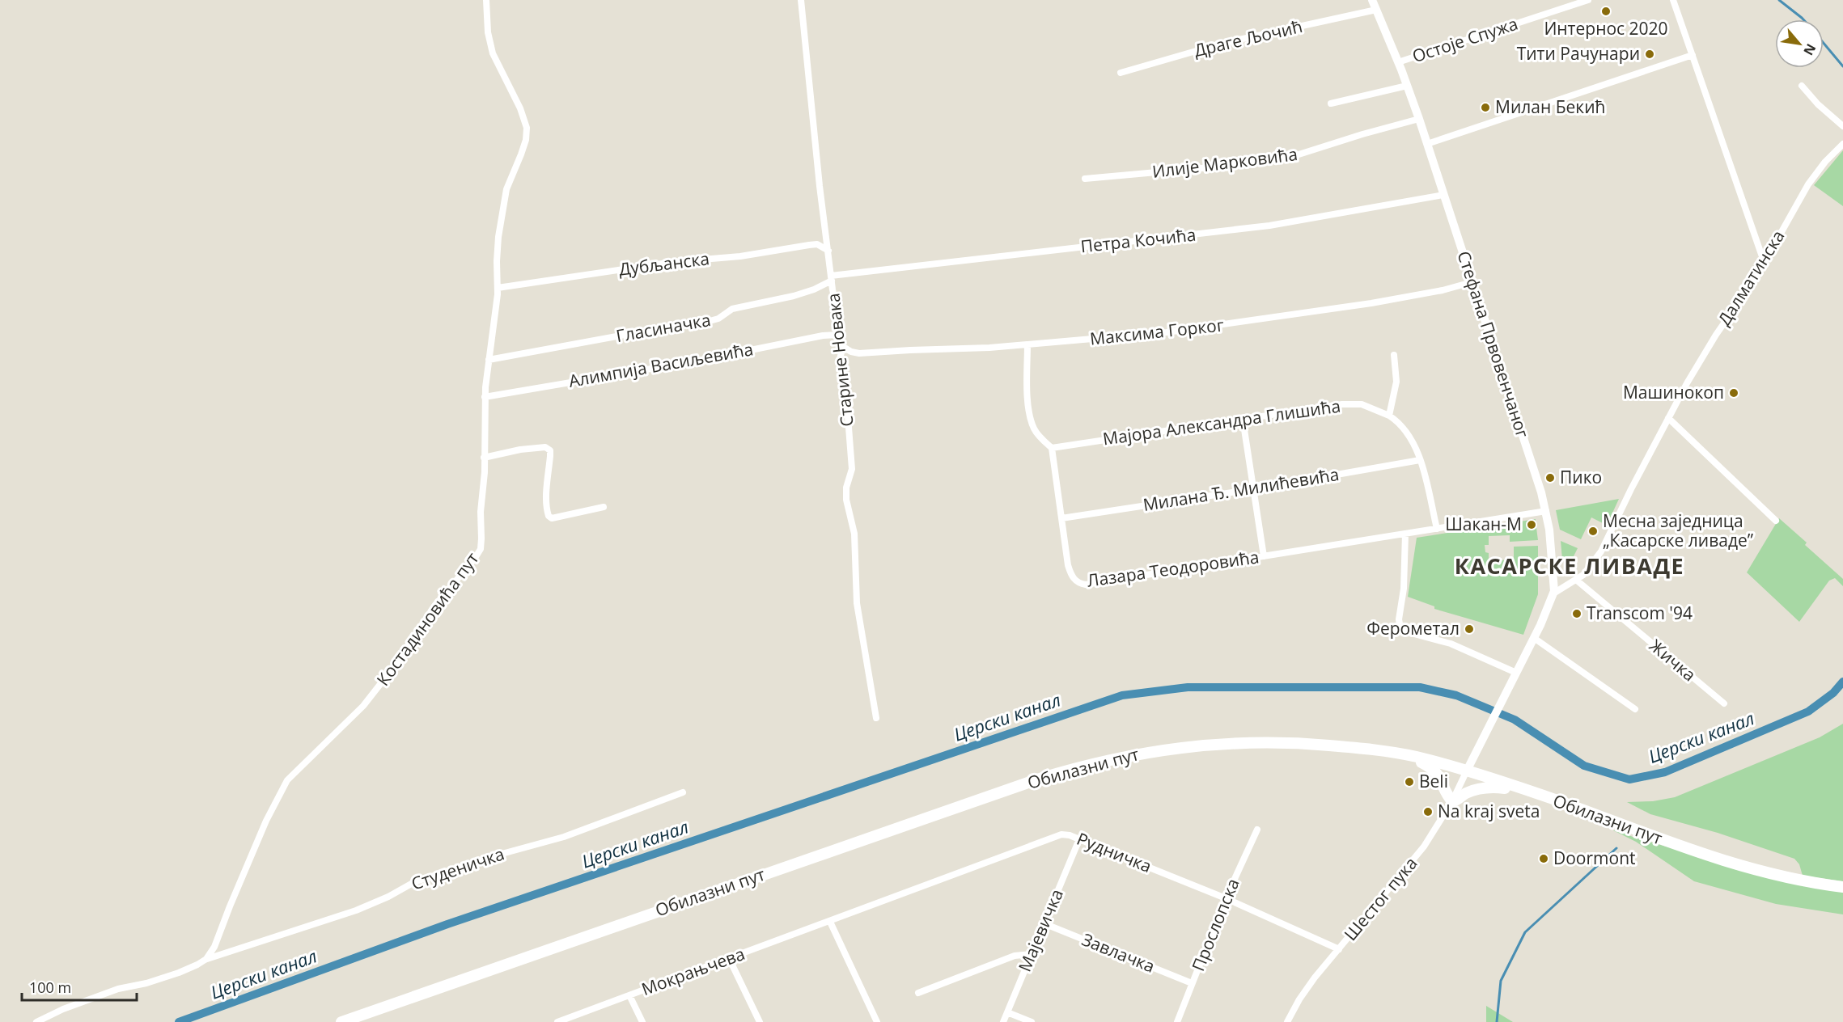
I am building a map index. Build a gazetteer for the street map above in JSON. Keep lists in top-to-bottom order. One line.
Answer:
{"streets":{"main road":["Обилазни пут"],"street":["Драге Љочић","Остоје Спужа","Илије Марковића","Петра Кочића","Дубљанска","Далматинска","Гласиначка","Максима Горког","Стефана Првовенчаног","Старине Новака","Алимпија Васиљевића","Мајора Александра Глишића","Милана Ђ. Милићевића","Лазара Теодоровића","Костадиновића пут","Жичка","Рудничка","Студеничка","Шестог пука","Прослопска","Мајевичка","Завлачка","Мокрањчева"]},"crossings":[["Драге Љочић","Стефана Првовенчаног"],["Остоје Спужа","Стефана Првовенчаног"],["Илије Марковића","Стефана Првовенчаног"],["Петра Кочића","Гласиначка"],["Петра Кочића","Стефана Првовенчаног"],["Петра Кочића","Старине Новака"],["Дубљанска","Старине Новака"],["Дубљанска","Костадиновића пут"],["Далматинска","Стефана Првовенчаног"],["Далматинска","Жичка"],["Гласиначка","Старине Новака"],["Гласиначка","Костадиновића пут"],["Максима Горког","Стефана Првовенчаног"],["Максима Горког","Старине Новака"],["Стефана Првовенчаног","Лазара Теодоровића"],["Стефана Првовенчаног","Обилазни пут"],["Стефана Првовенчаног","Шестог пука"],["Старине Новака","Алимпија Васиљевића"],["Алимпија Васиљевића","Костадиновића пут"],["Мајора Александра Глишића","Лазара Теодоровића"],["Милана Ђ. Милићевића","Лазара Теодоровића"],["Костадиновића пут","Студеничка"],["Обилазни пут","Шестог пука"],["Рудничка","Шестог пука"],["Рудничка","Прослопска"],["Рудничка","Мајевичка"],["Рудничка","Мокрањчева"],["Прослопска","Завлачка"],["Мајевичка","Завлачка"]],"districts":["КАСАРСКЕ ЛИВАДЕ"],"water":["Церски канал"],"places":["Интернос 2020","Тити Рачунари","Милан Бекић","Машинокоп","Пико","Шакан-М","Месна заједница „Касарске ливаде”","Transcom '94","Ферометал","Beli","Na kraj sveta","Doormont"],"scale_bar":"100 m","north":"bottom right"}
